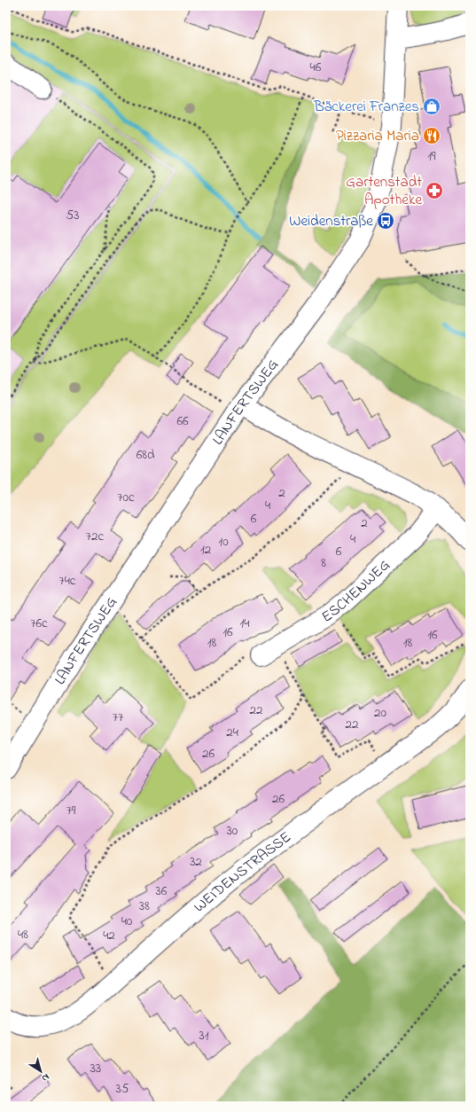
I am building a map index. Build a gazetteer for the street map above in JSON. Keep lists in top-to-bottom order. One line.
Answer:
{"streets":{"street":["LANFERTSWEG","ESCHENWEG","WEIDENSTRASSE"]},"places":{"shop":["Bäckerei Franzes"],"restaurant":["Pizzaria Maria"],"pharmacy":["Gartenstadt Apotheke"],"bus stop":["Weidenstraße"]},"house_numbers":["46","19","53","66","68d","2","70c","4","6","2","72c","4","10","12","6","8","74c","76c","14","16","16","18","18","22","20","77","22","24","26","26","79","30","32","36","38","40","48","42","31","33","35"],"north":"bottom right"}
